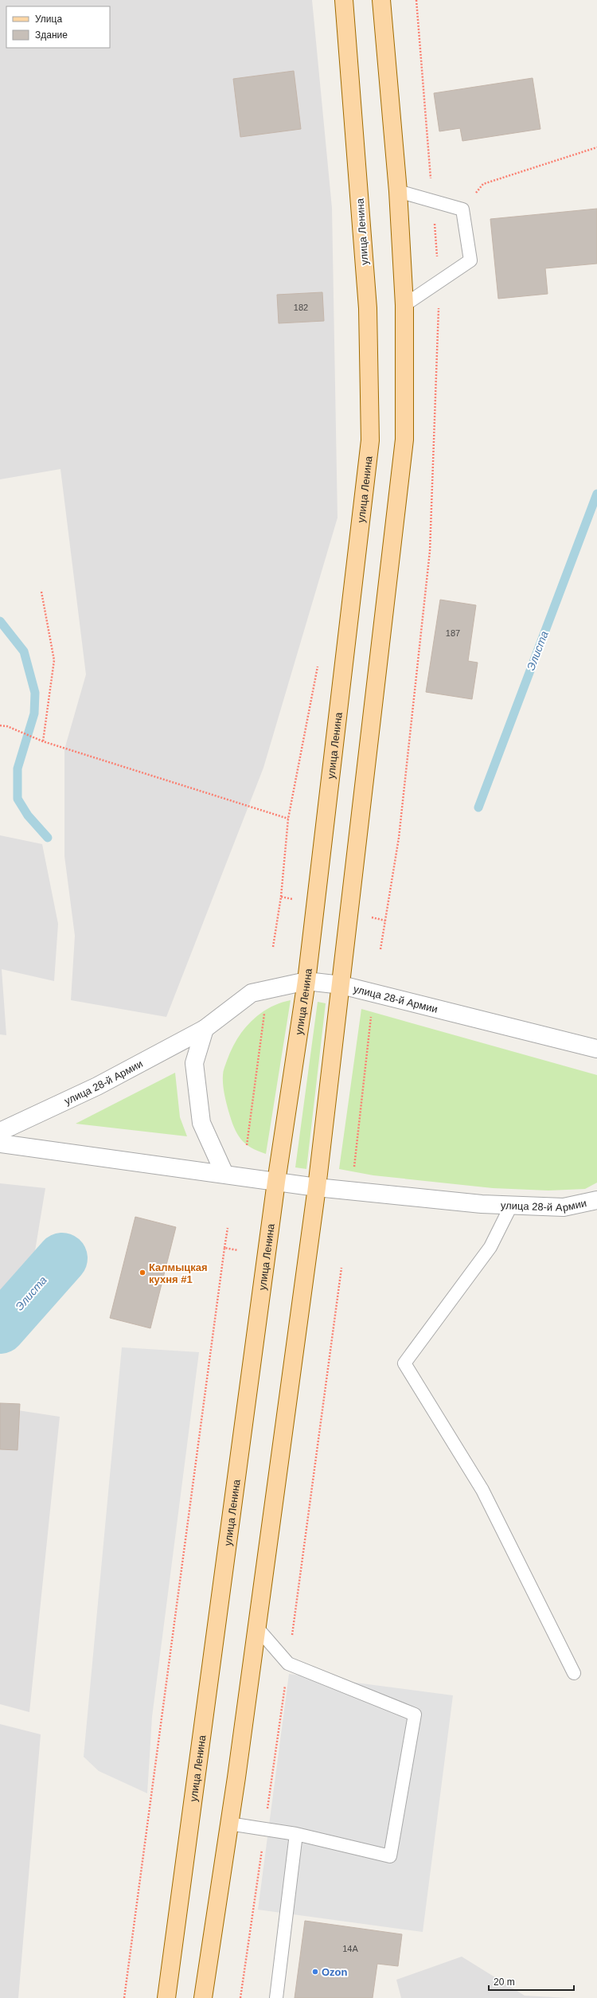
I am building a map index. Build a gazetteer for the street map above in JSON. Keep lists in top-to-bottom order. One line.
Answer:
{"streets":{"main road":["улица Ленина"],"street":["улица 28-й Армии"]},"crossings":[["улица Ленина","улица 28-й Армии"]],"water":["Элиста"],"places":["Калмыцкая кухня #1","Ozon"],"house_numbers":["182","187","14А"],"legend":["Улица","Здание"],"scale_bar":"20 m"}
